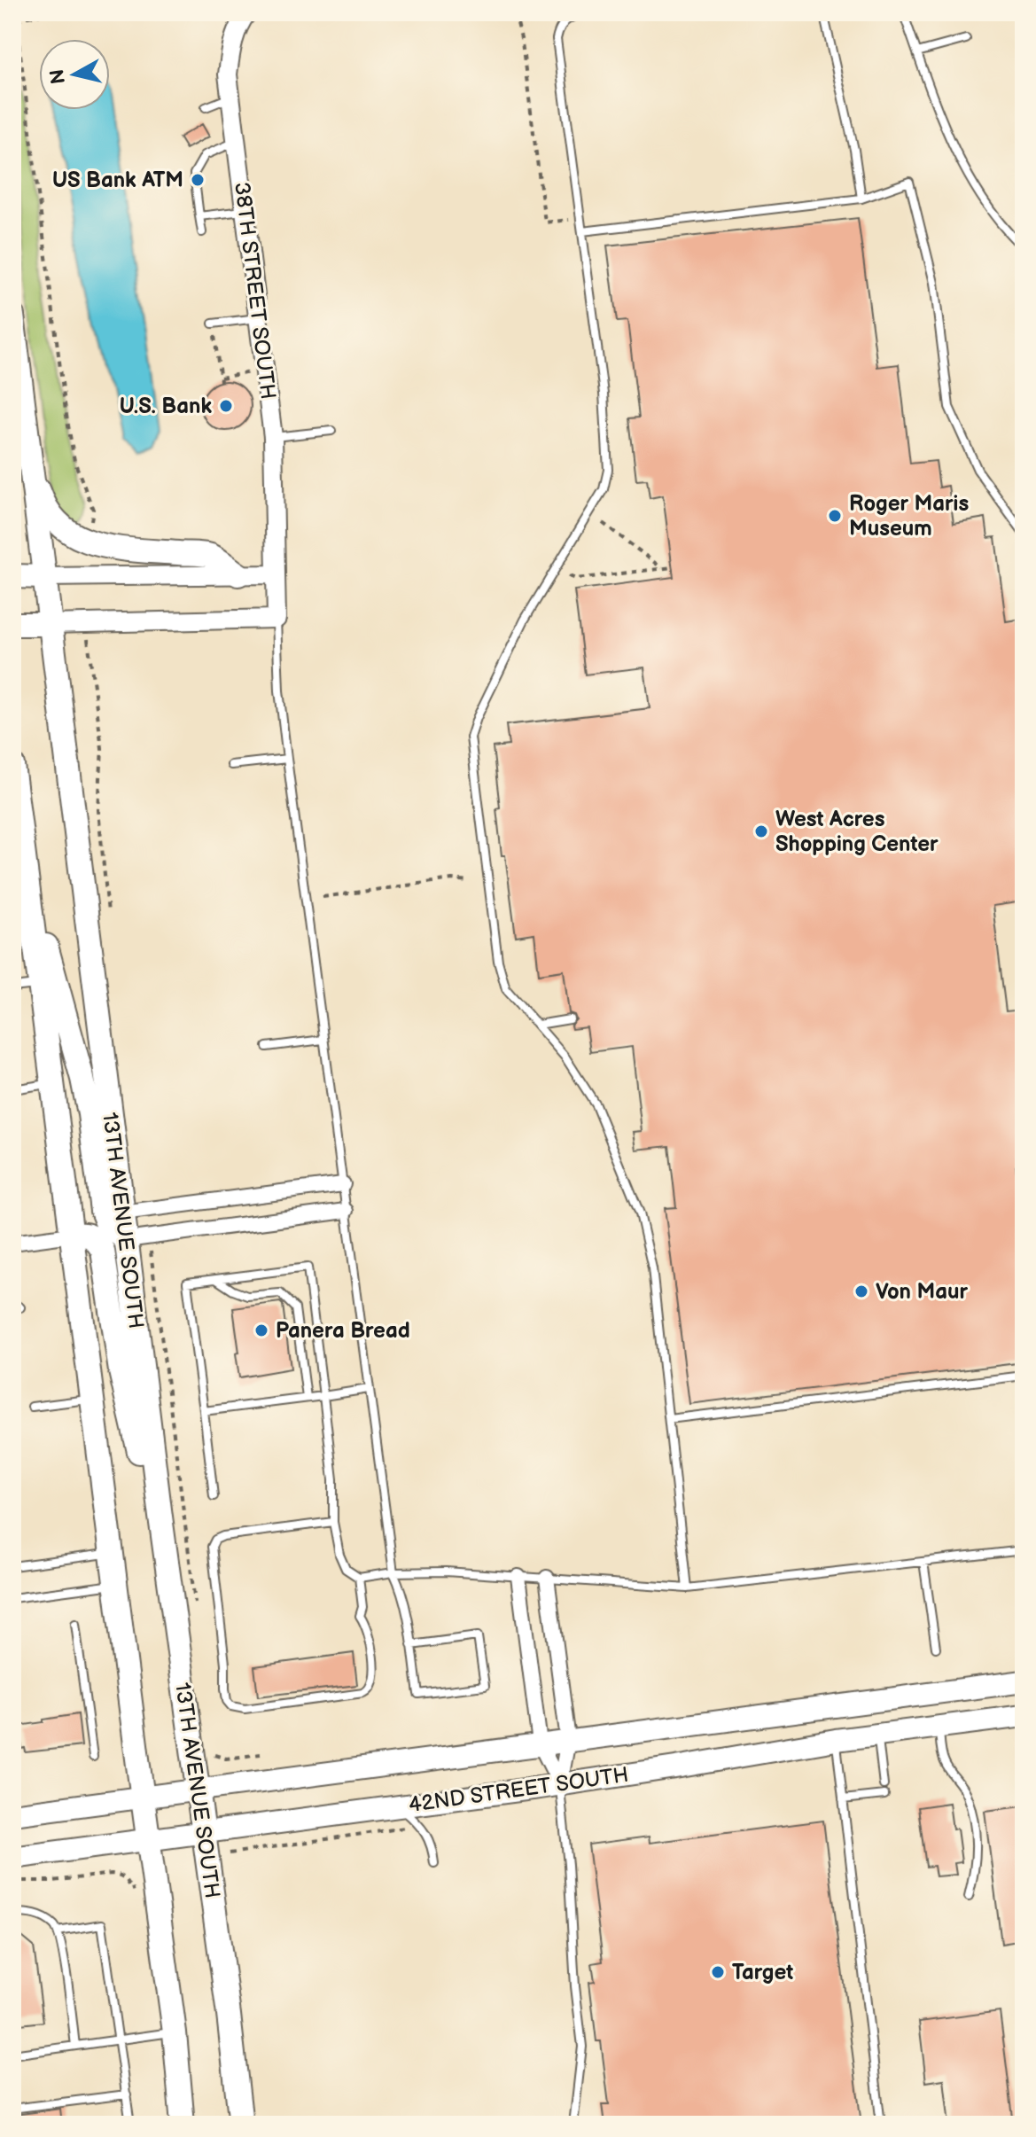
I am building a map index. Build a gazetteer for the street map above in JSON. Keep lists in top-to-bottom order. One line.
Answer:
{"streets":{"main road":["13TH AVENUE SOUTH","42ND STREET SOUTH"],"street":["38TH STREET SOUTH"]},"crossings":[["13TH AVENUE SOUTH","42ND STREET SOUTH"]],"places":["US Bank ATM","U.S. Bank","Roger Maris Museum","West Acres Shopping Center","Von Maur","Panera Bread","Target"],"north":"left"}
